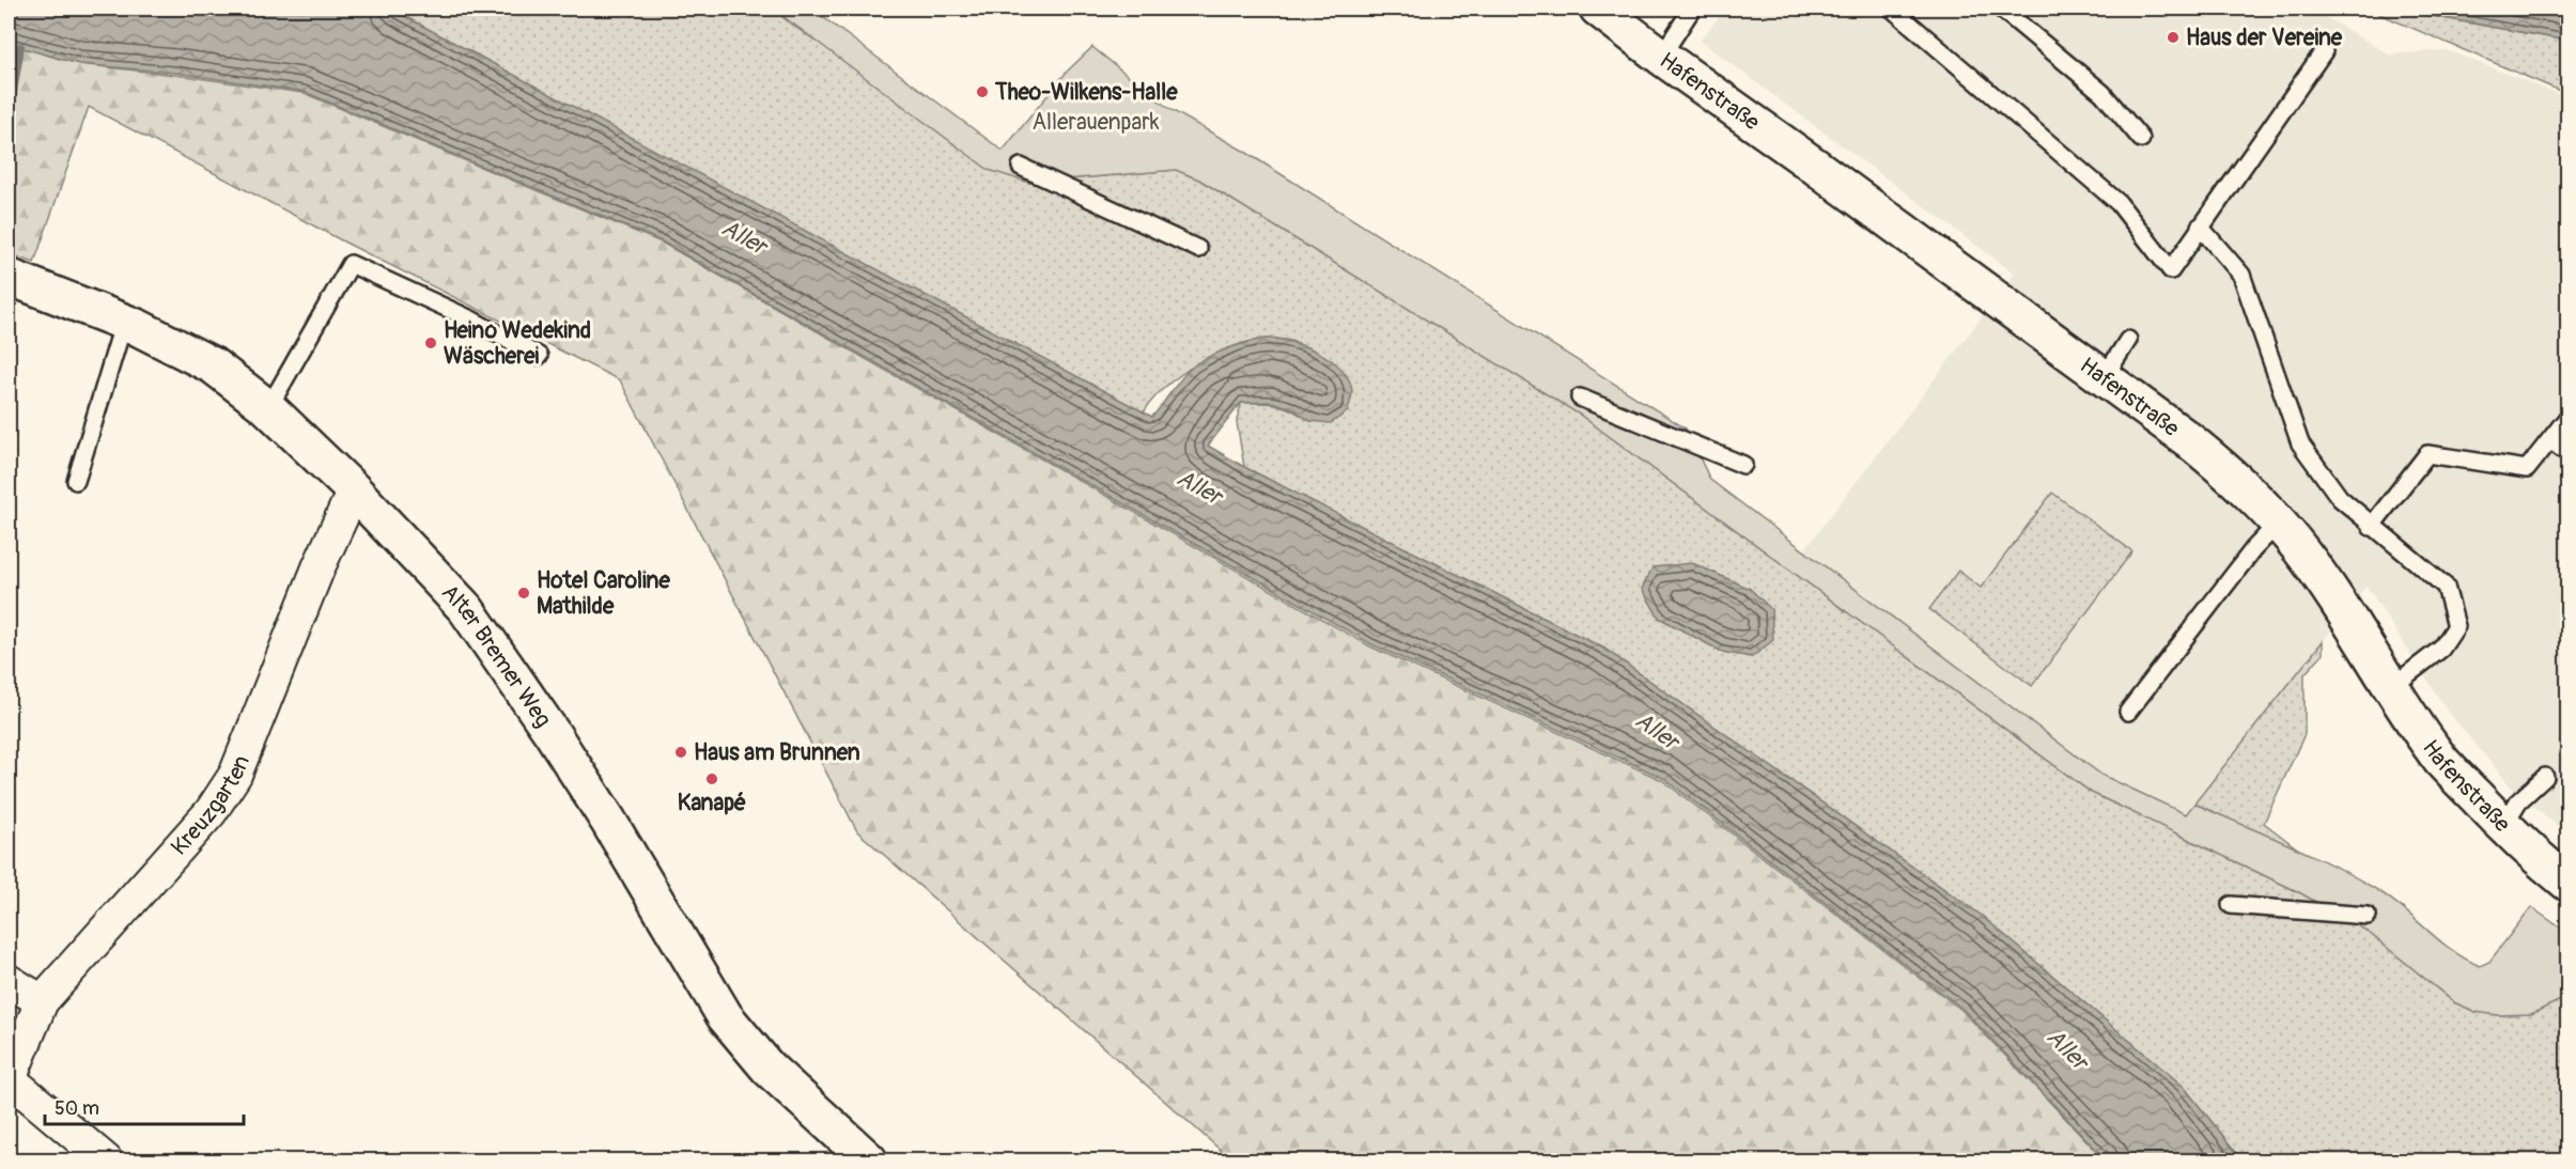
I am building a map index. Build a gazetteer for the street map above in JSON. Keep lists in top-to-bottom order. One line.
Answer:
{"streets":{"street":["Hafenstraße","Alter Bremer Weg","Kreuzgarten"]},"crossings":[["Alter Bremer Weg","Kreuzgarten"]],"water":["Aller"],"parks":["Allerauenpark"],"places":["Haus der Vereine","Theo-Wilkens-Halle","Heino Wedekind Wäscherei","Hotel Caroline Mathilde","Haus am Brunnen","Kanapé"],"scale_bar":"50 m"}
